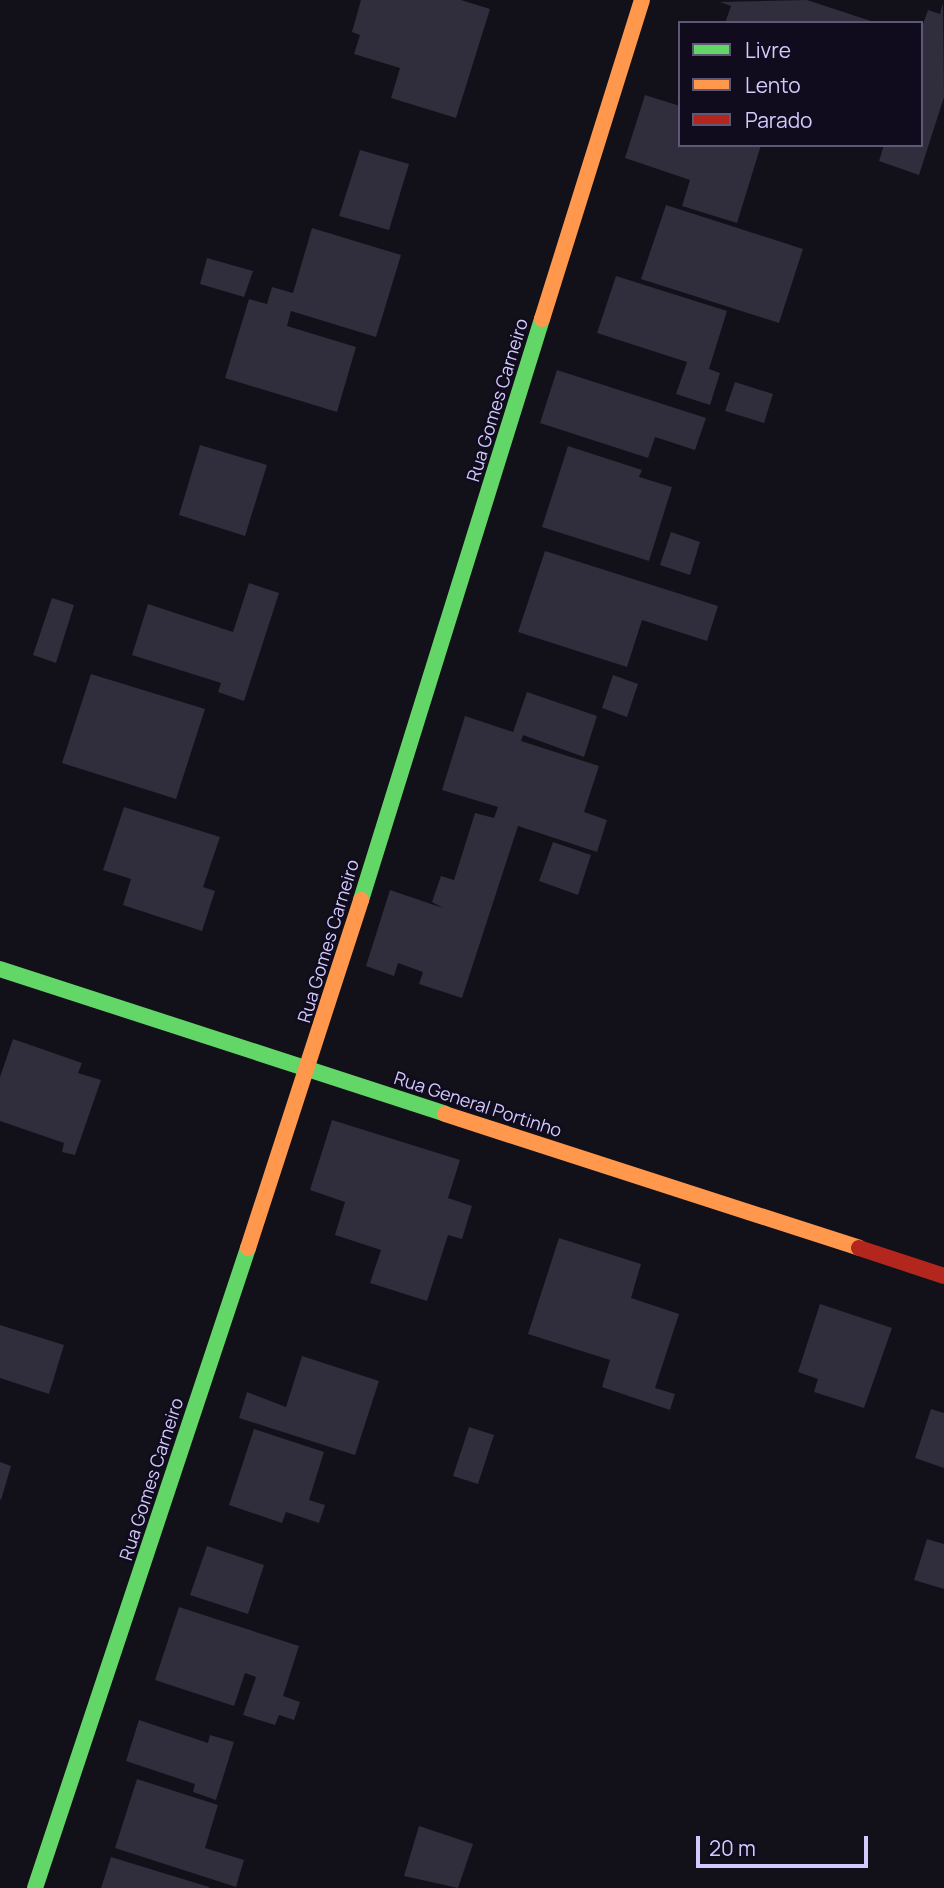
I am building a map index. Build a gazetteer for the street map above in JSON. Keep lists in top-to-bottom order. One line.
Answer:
{"streets":{"street":["Rua Gomes Carneiro","Rua General Portinho"]},"crossings":[["Rua Gomes Carneiro","Rua General Portinho"]],"legend":["Livre","Lento","Parado"],"scale_bar":"20 m"}
